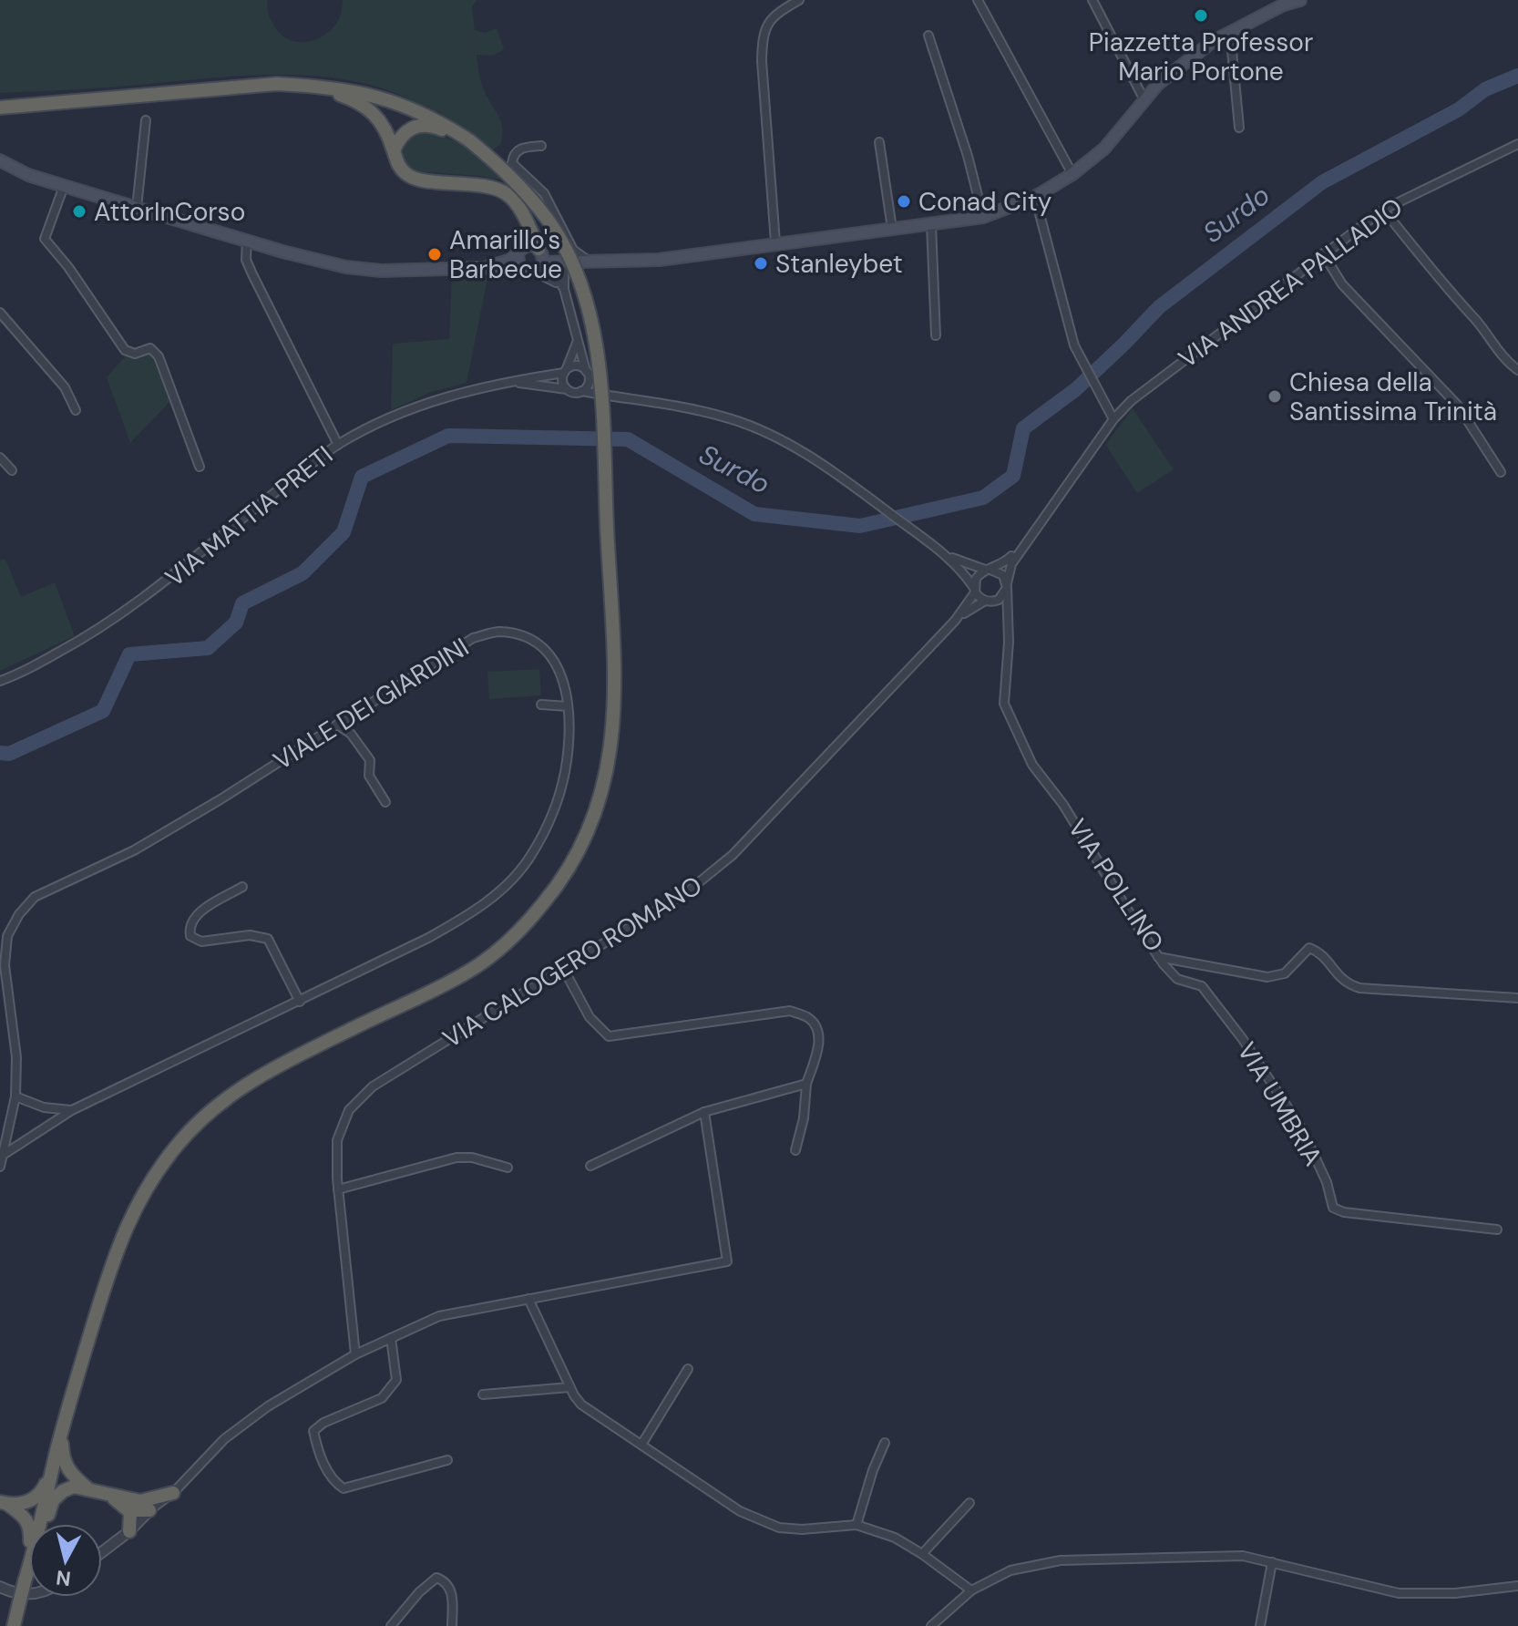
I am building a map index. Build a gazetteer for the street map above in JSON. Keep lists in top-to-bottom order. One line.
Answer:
{"streets":{"street":["VIA ANDREA PALLADIO","VIA MATTIA PRETI","VIALE DEI GIARDINI","VIA POLLINO","VIA CALOGERO ROMANO","VIA UMBRIA"]},"crossings":[["VIA POLLINO","VIA UMBRIA"]],"water":["Surdo"],"places":["Piazzetta Professor Mario Portone","Conad City","AttorInCorso","Amarillo's Barbecue","Stanleybet","Chiesa della Santissima Trinità"],"north":"bottom"}
